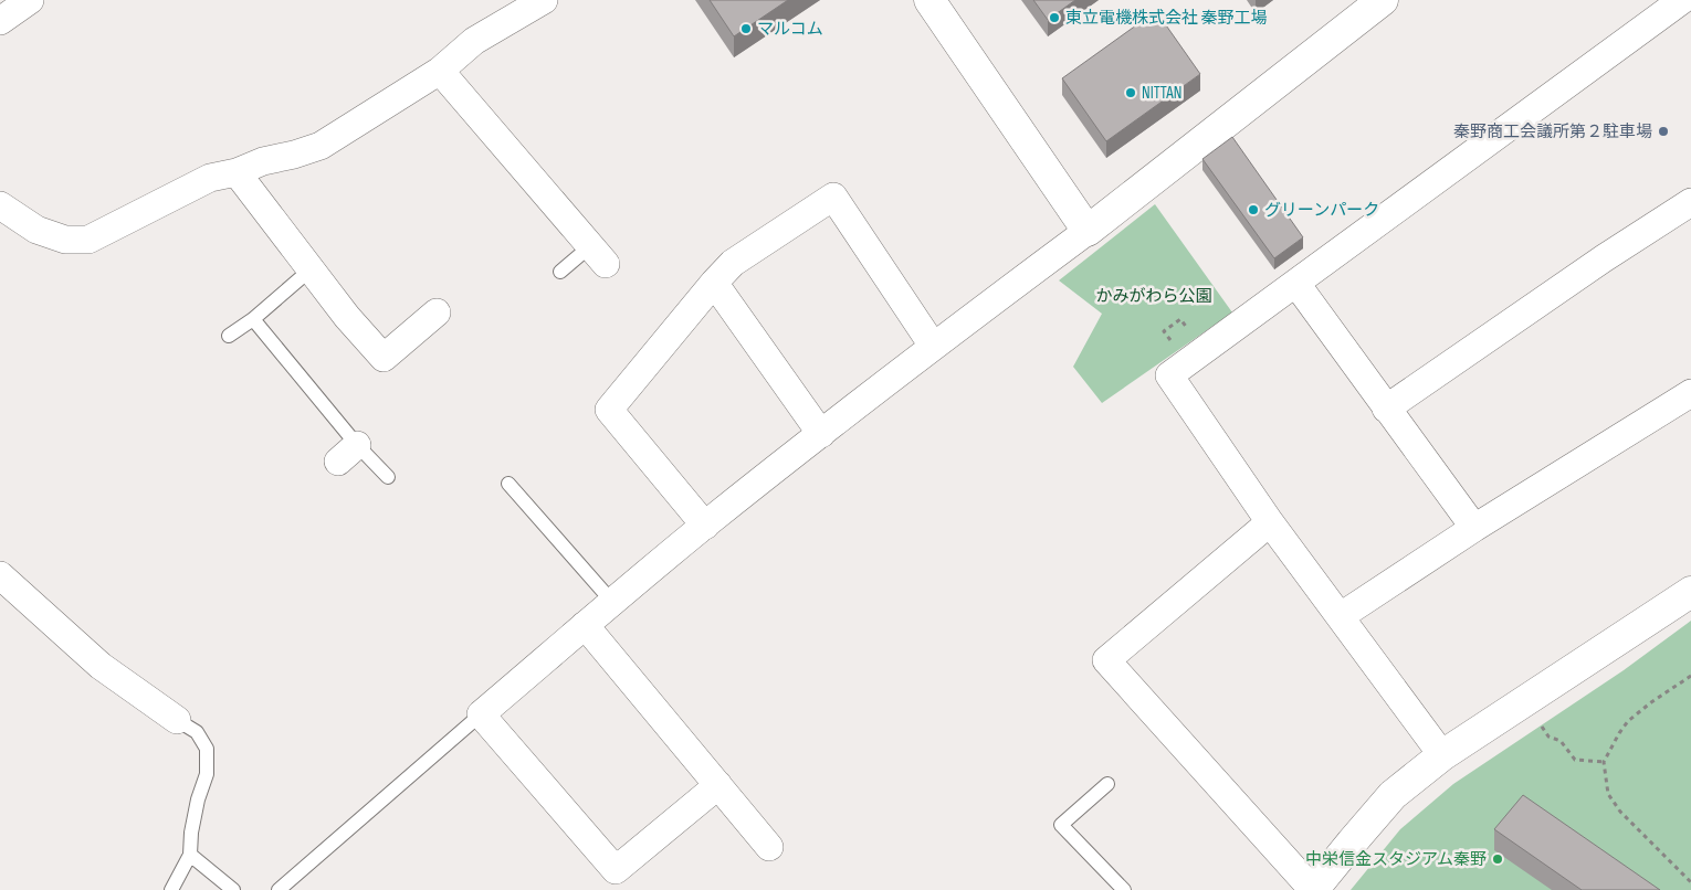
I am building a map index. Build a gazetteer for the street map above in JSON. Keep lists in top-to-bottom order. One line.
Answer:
{"parks":["かみがわら公園"],"places":["東立電機株式会社 秦野工場","マルコム","NITTAN","秦野商工会議所第２駐車場","グリーンパーク","中栄信金スタジアム秦野"]}
